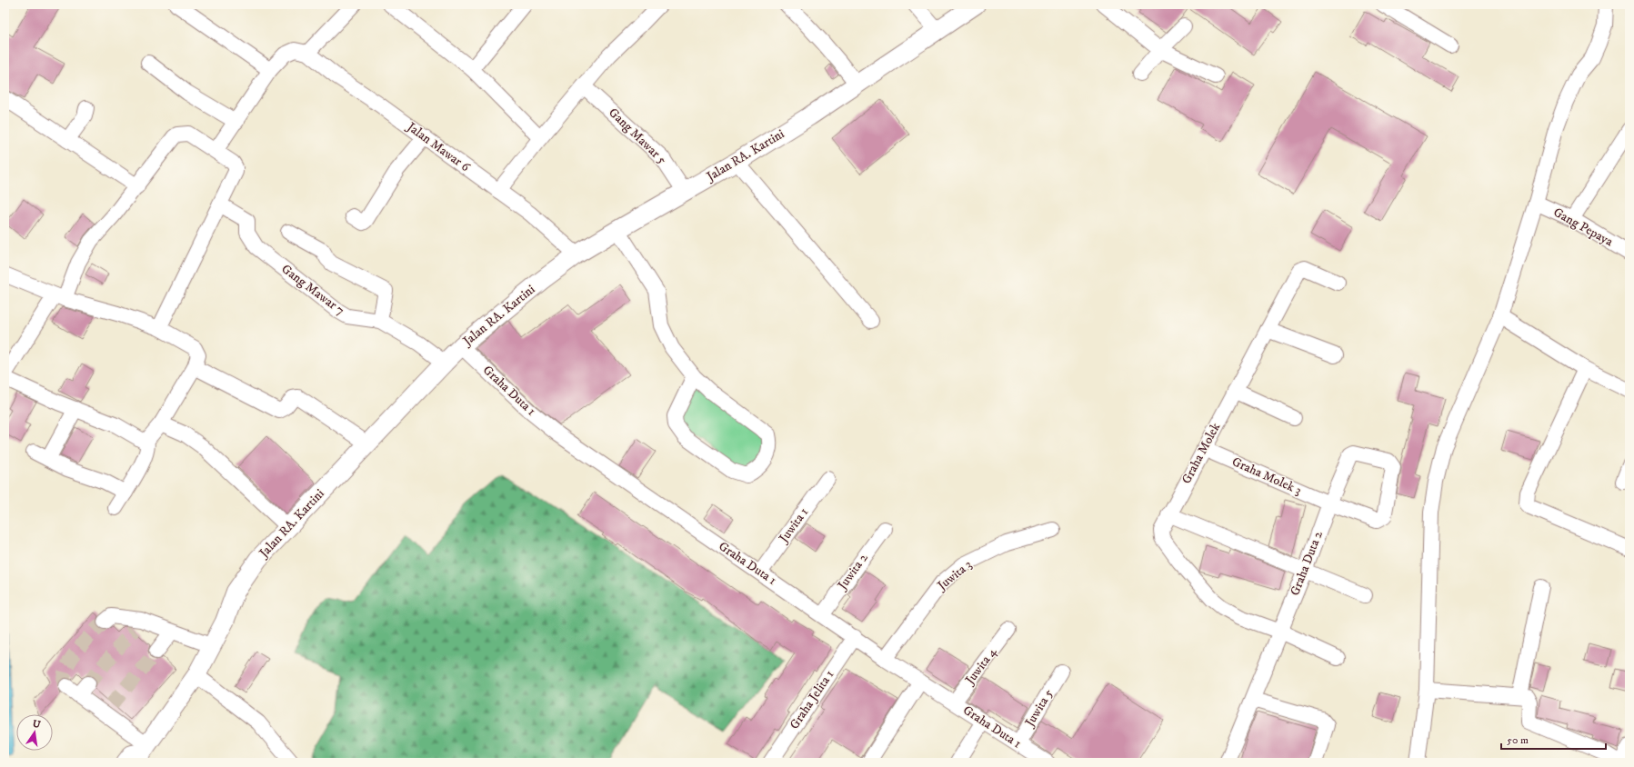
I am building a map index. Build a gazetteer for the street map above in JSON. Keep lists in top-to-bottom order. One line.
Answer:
{"streets":{"main road":["Jalan RA. Kartini"],"street":["Gang Mawar 5","Jalan Mawar 6","Gang Pepaya","Gang Mawar 7","Graha Duta 1","Graha Molek","Graha Molek 3","Juwita 1","Graha Duta 2","Juwita 2","Juwita 3","Juwita 4","Graha Jelita 1","Juwita 5"]},"crossings":[["Gang Mawar 5","Jalan RA. Kartini"],["Jalan Mawar 6","Jalan RA. Kartini"],["Jalan RA. Kartini","Gang Mawar 7"],["Jalan RA. Kartini","Graha Duta 1"],["Graha Duta 1","Juwita 1"],["Graha Duta 1","Juwita 2"],["Graha Duta 1","Juwita 3"],["Graha Duta 1","Juwita 4"],["Graha Duta 1","Graha Jelita 1"],["Graha Duta 1","Juwita 5"],["Graha Molek","Graha Molek 3"],["Graha Molek","Graha Duta 2"],["Graha Molek 3","Graha Duta 2"]],"scale_bar":"50 m","north":"top"}
